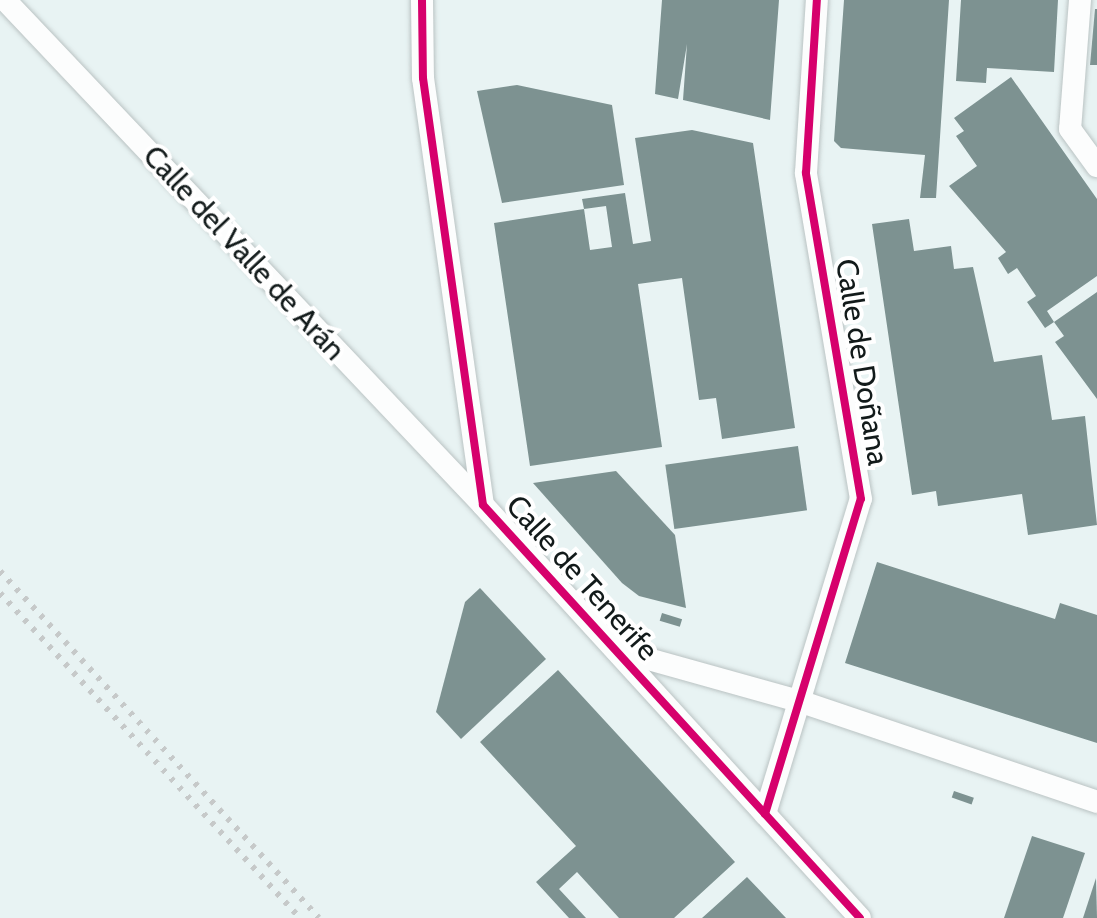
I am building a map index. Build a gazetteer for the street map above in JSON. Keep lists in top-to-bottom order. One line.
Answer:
{"streets":{"street":["Calle del Valle de Arán","Calle de Doñana","Calle de Tenerife"]},"crossings":[["Calle del Valle de Arán","Calle de Tenerife"],["Calle de Doñana","Calle de Tenerife"]]}
